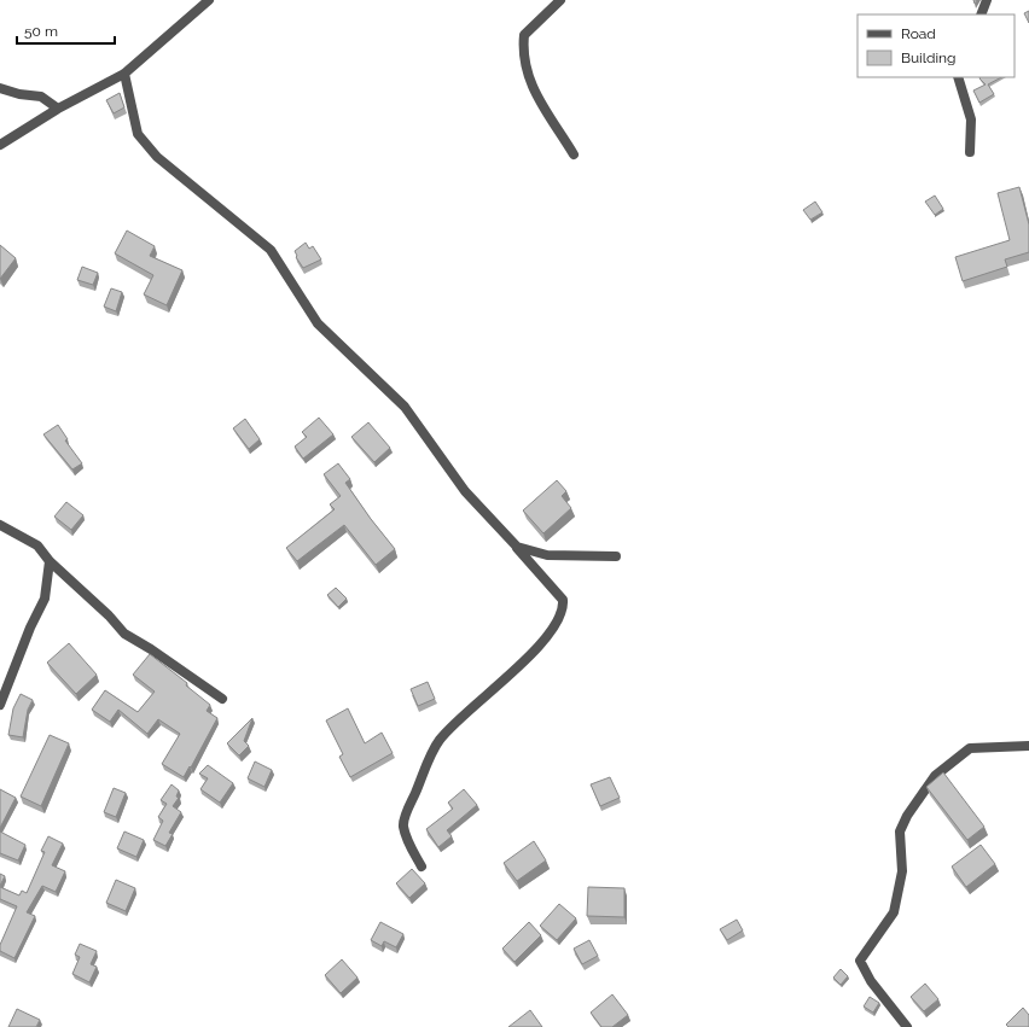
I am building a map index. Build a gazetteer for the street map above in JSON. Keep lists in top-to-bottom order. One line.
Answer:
{"legend":["Road","Building"],"scale_bar":"50 m"}
